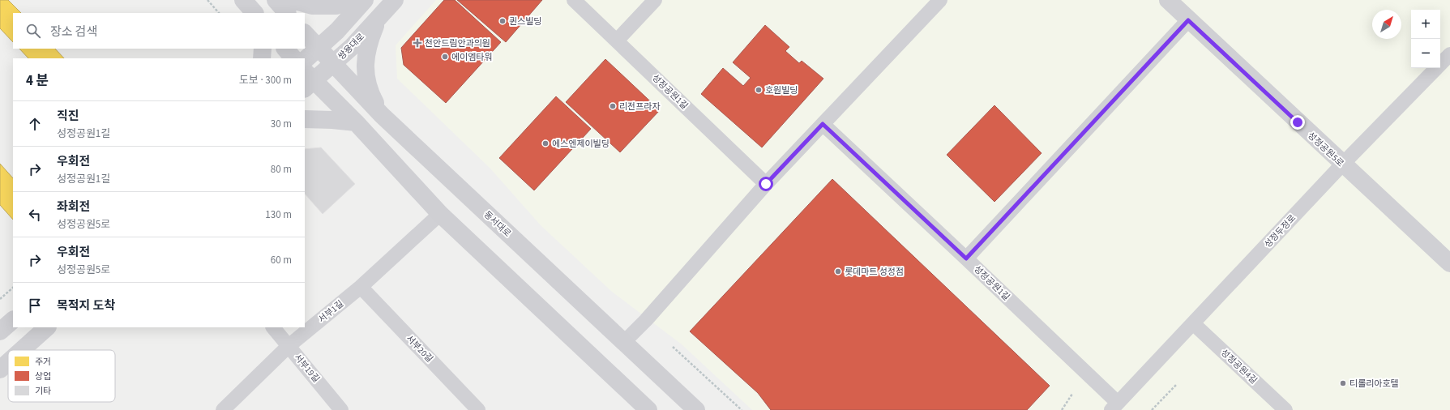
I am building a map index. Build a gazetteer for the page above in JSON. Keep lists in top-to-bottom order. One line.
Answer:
{"streets":{"main road":["쌍용대로","동서대로"],"street":["성정공원1길","성정공원5로","성정두정로","서부1길","서부20길","성정공원4길","서부19길"]},"crossings":[["쌍용대로","동서대로"],["성정공원1길","성정두정로"],["성정공원5로","성정두정로"],["성정두정로","성정공원4길"],["서부1길","서부20길"],["서부1길","서부19길"]],"places":{"other":["퀸스빌딩","에이엠타워","호원빌딩","리전프라자","에스엔제이빌딩","롯데마트 성정점","티롤리아호텔"],"health":["천안드림안과의원"]},"legend":["주거","상업","기타"],"north":"top right","page":{"map_buttons":["+","−"],"search":"장소 검색","heading":["4 분","도보 · 300 m"],"list":[["직진","성정공원1길","30 m"],["우회전","성정공원1길","80 m"],["좌회전","성정공원5로","130 m"],["우회전","성정공원5로","60 m"],"목적지 도착"]}}
